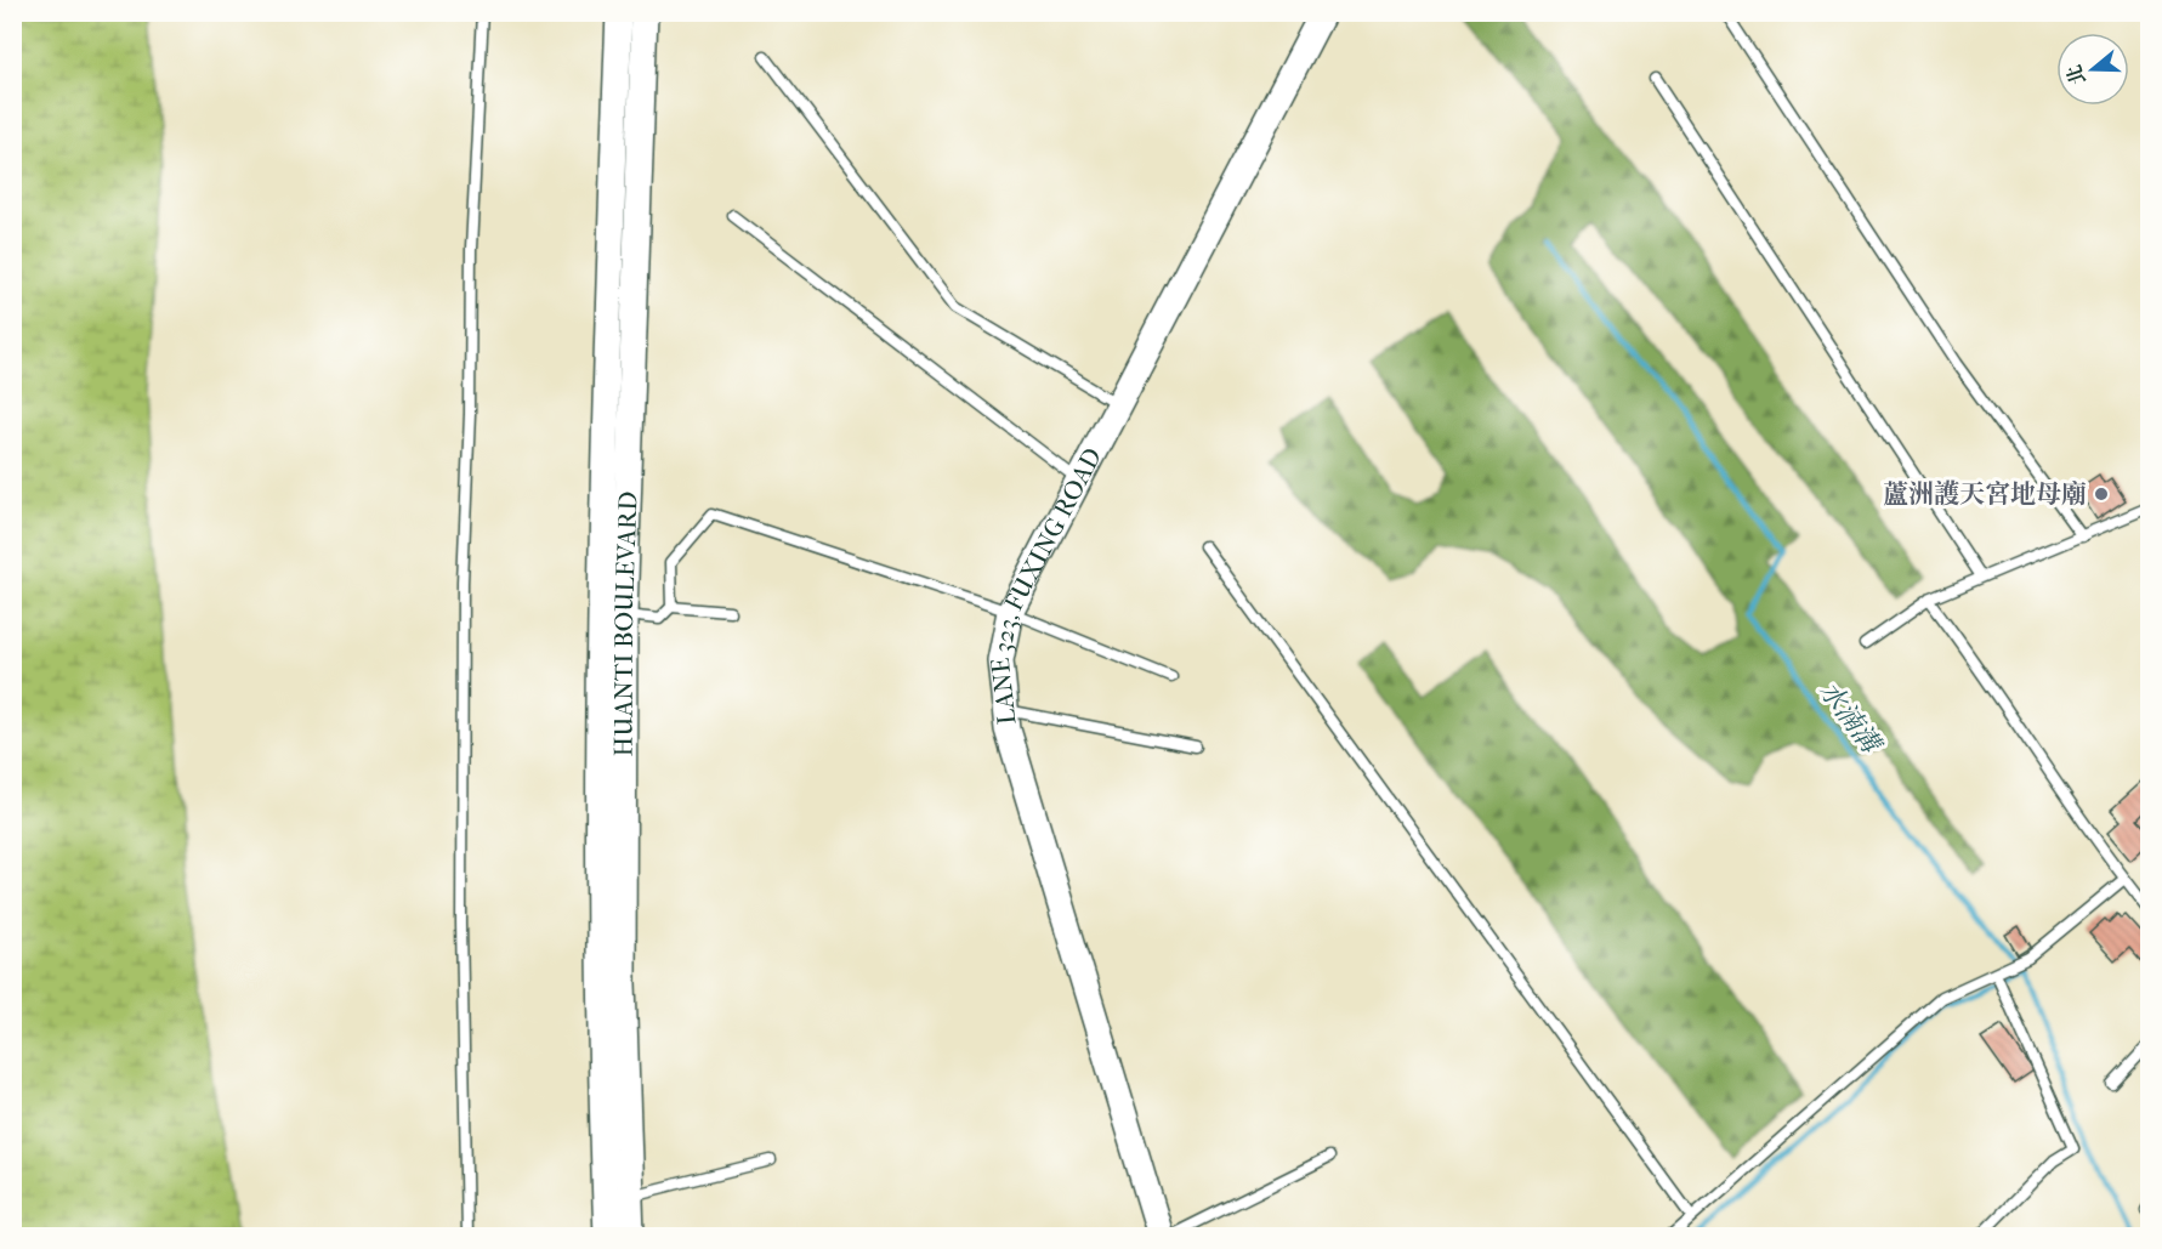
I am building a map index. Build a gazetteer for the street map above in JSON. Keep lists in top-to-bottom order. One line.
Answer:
{"streets":{"street":["LANE 323, FUXING ROAD","HUANTI BOULEVARD"]},"water":["水湳溝"],"places":["蘆洲護天宮地母廟"],"north":"left"}
